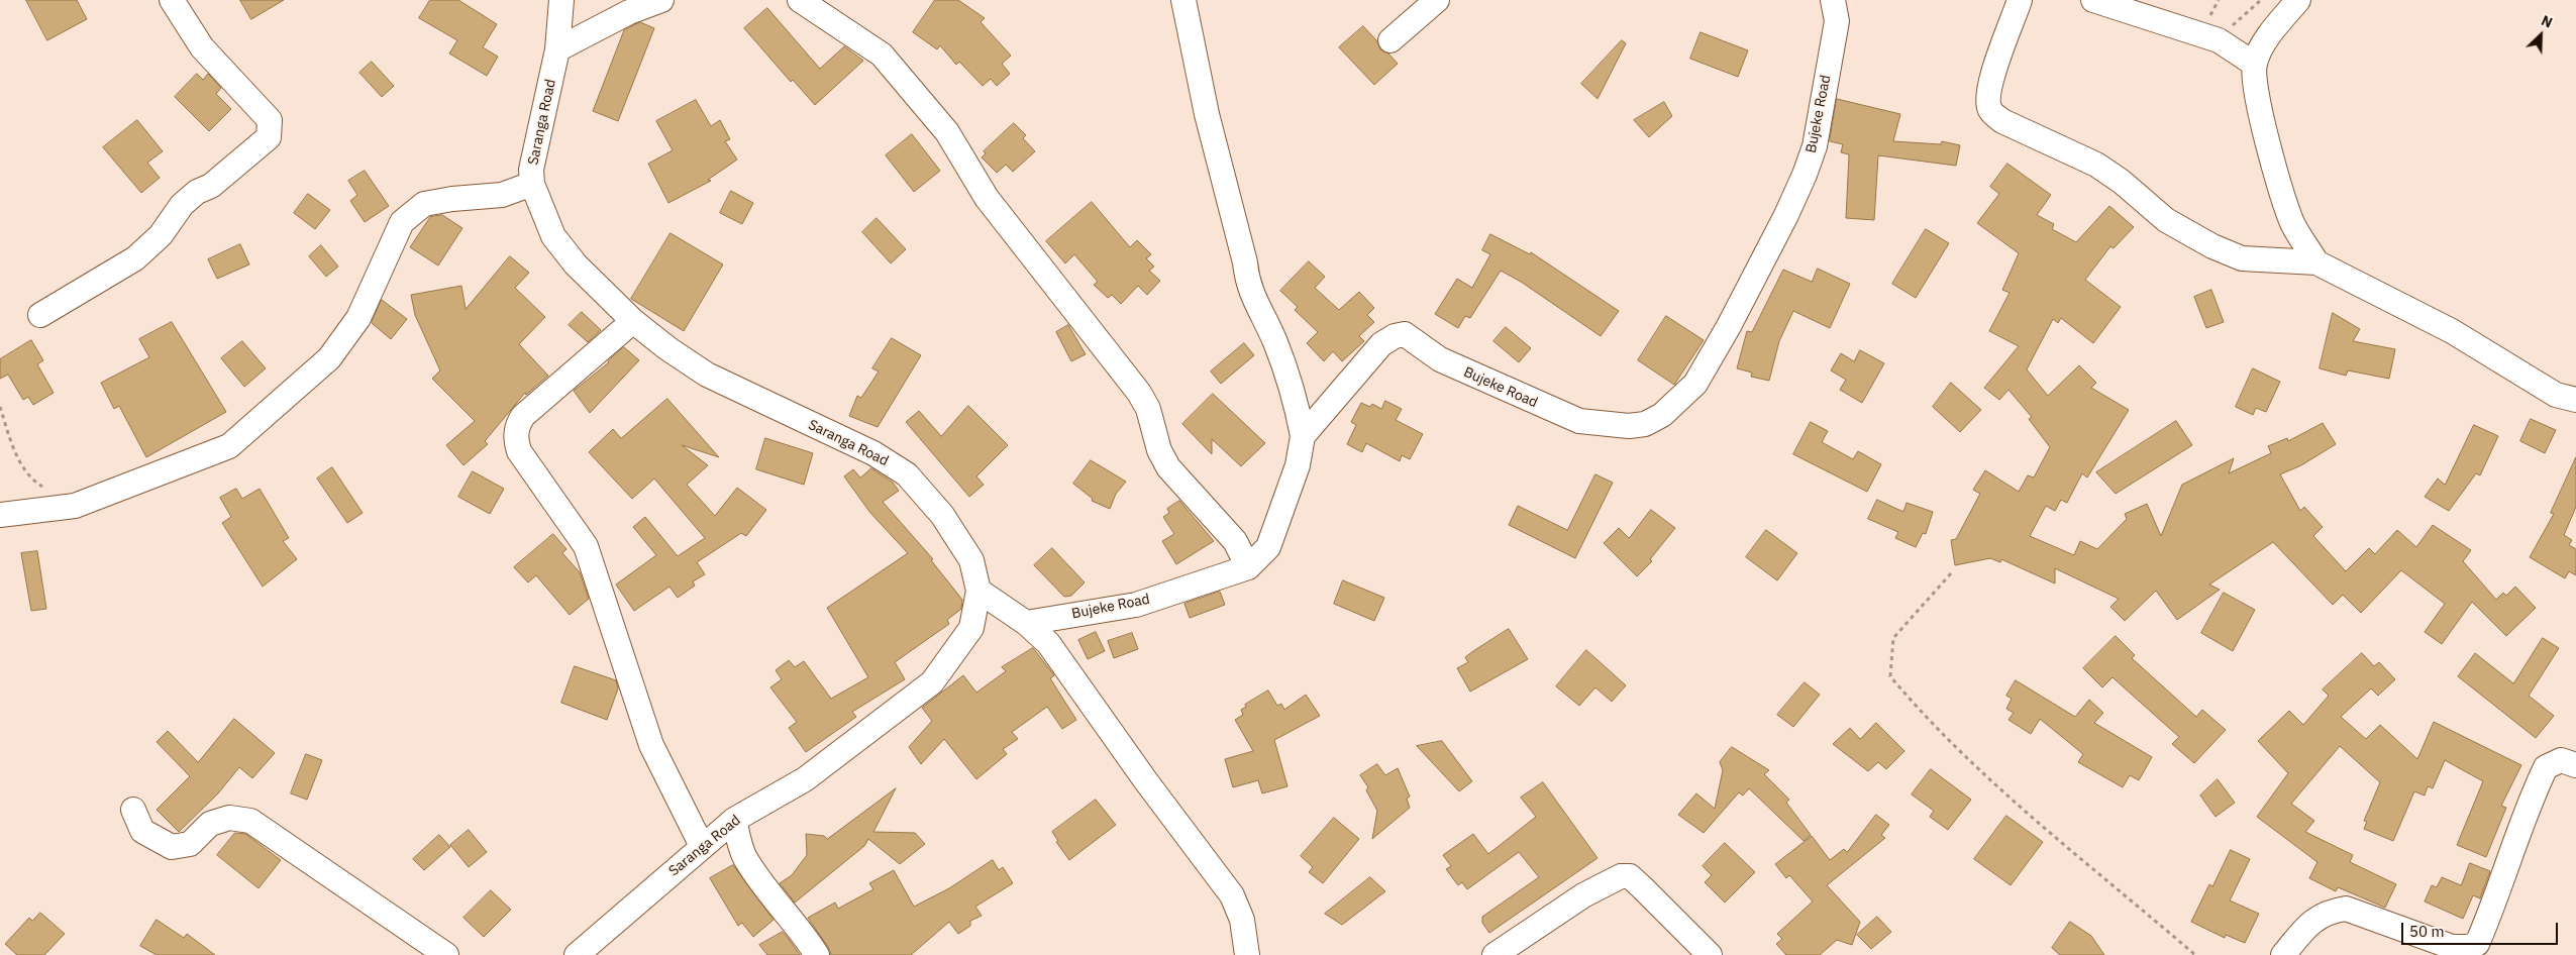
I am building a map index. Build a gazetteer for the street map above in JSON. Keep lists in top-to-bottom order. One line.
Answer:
{"streets":{"street":["Bujeke Road","Saranga Road"]},"scale_bar":"50 m","north":"top right"}
